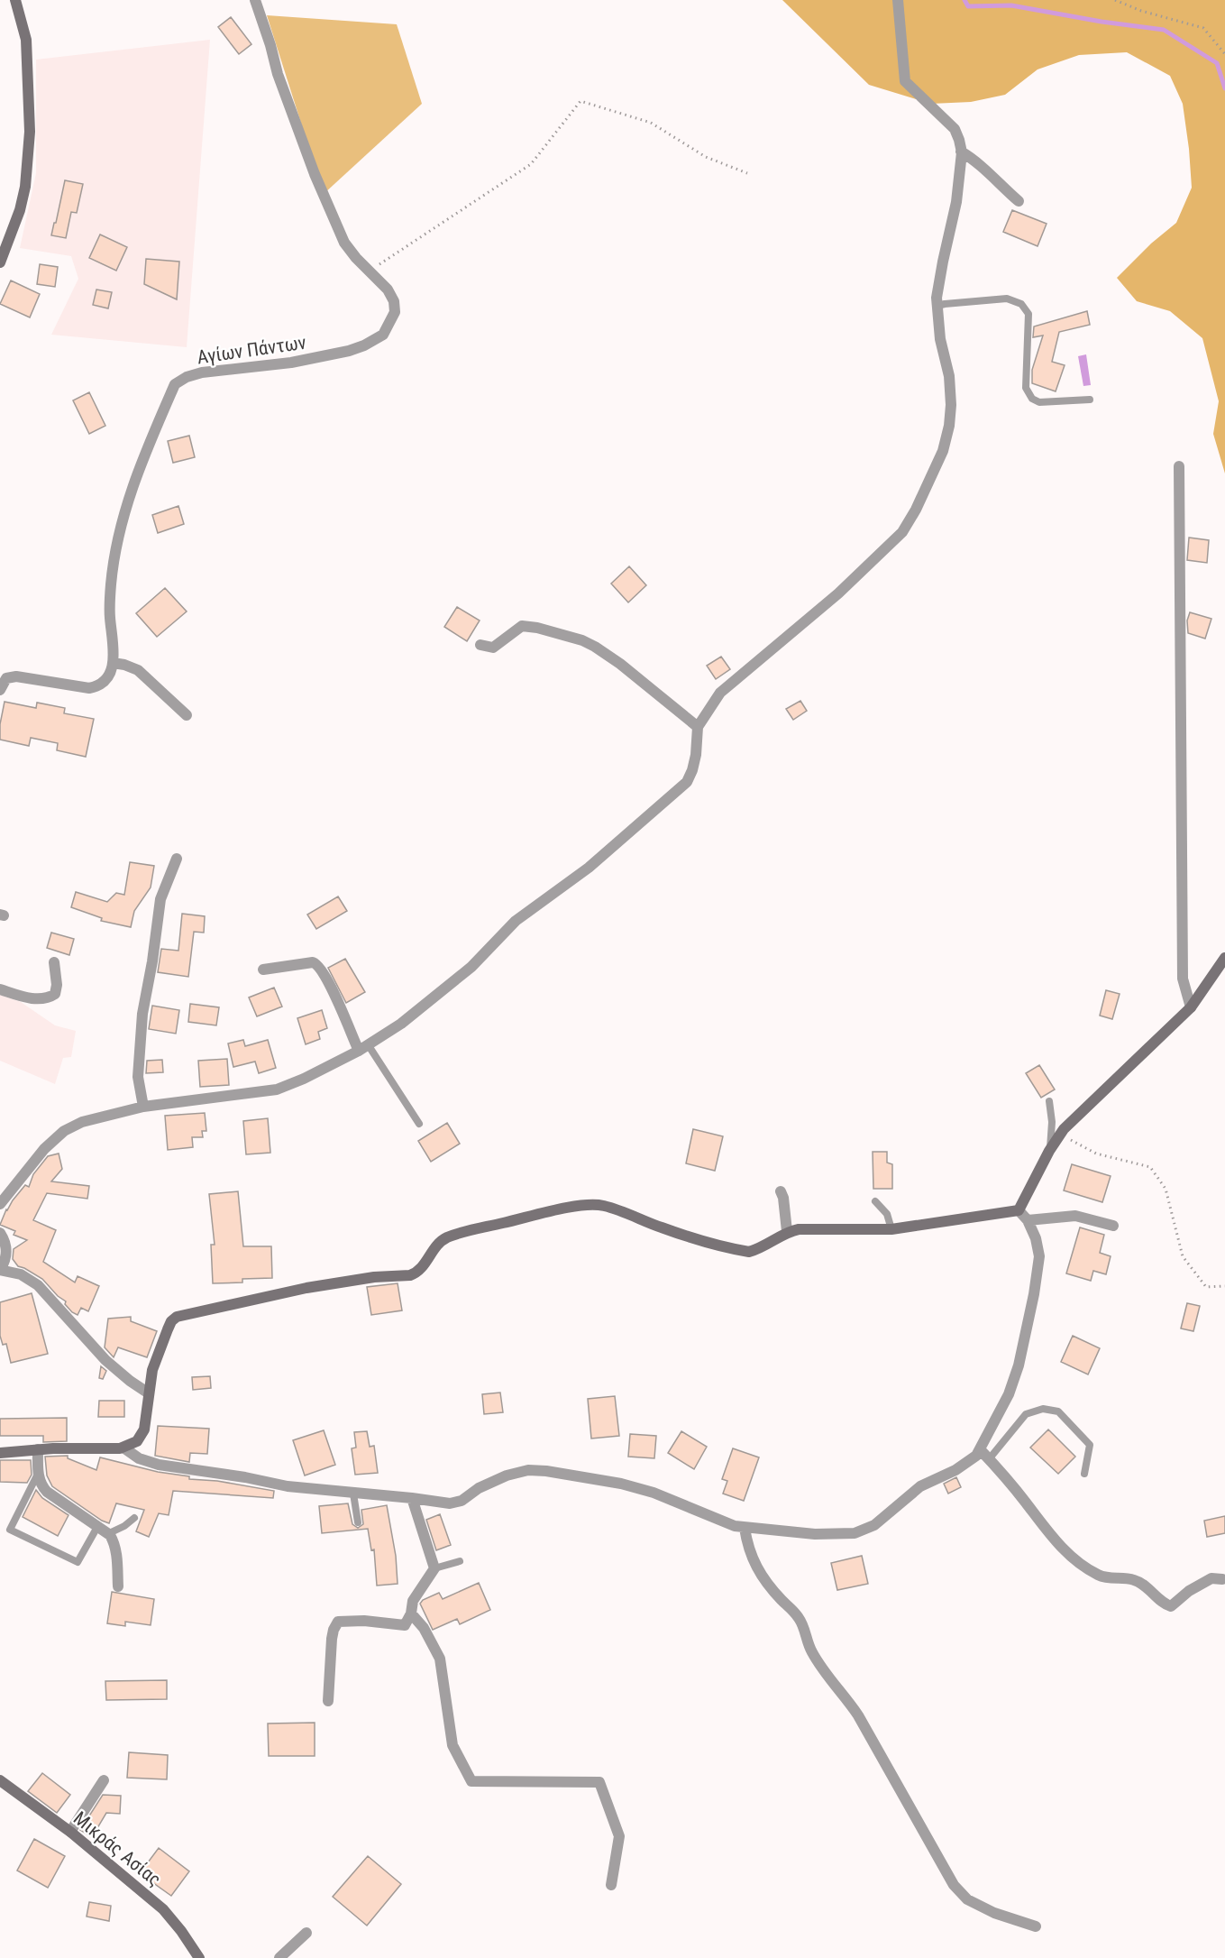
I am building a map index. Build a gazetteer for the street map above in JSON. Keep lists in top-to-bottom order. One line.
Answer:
{"streets":{"street":["Αγίων Πάντων","Μικράς Ασίας"]}}
